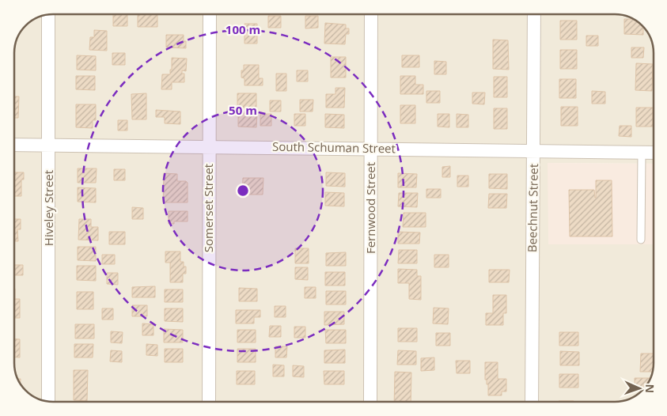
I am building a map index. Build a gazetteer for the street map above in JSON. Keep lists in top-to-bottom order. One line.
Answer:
{"streets":{"street":["South Schuman Street","Hiveley Street","Somerset Street","Fernwood Street","Beechnut Street"]},"crossings":[["South Schuman Street","Hiveley Street"],["South Schuman Street","Somerset Street"],["South Schuman Street","Fernwood Street"],["South Schuman Street","Beechnut Street"]],"north":"right","rings":["100 m","50 m"]}
